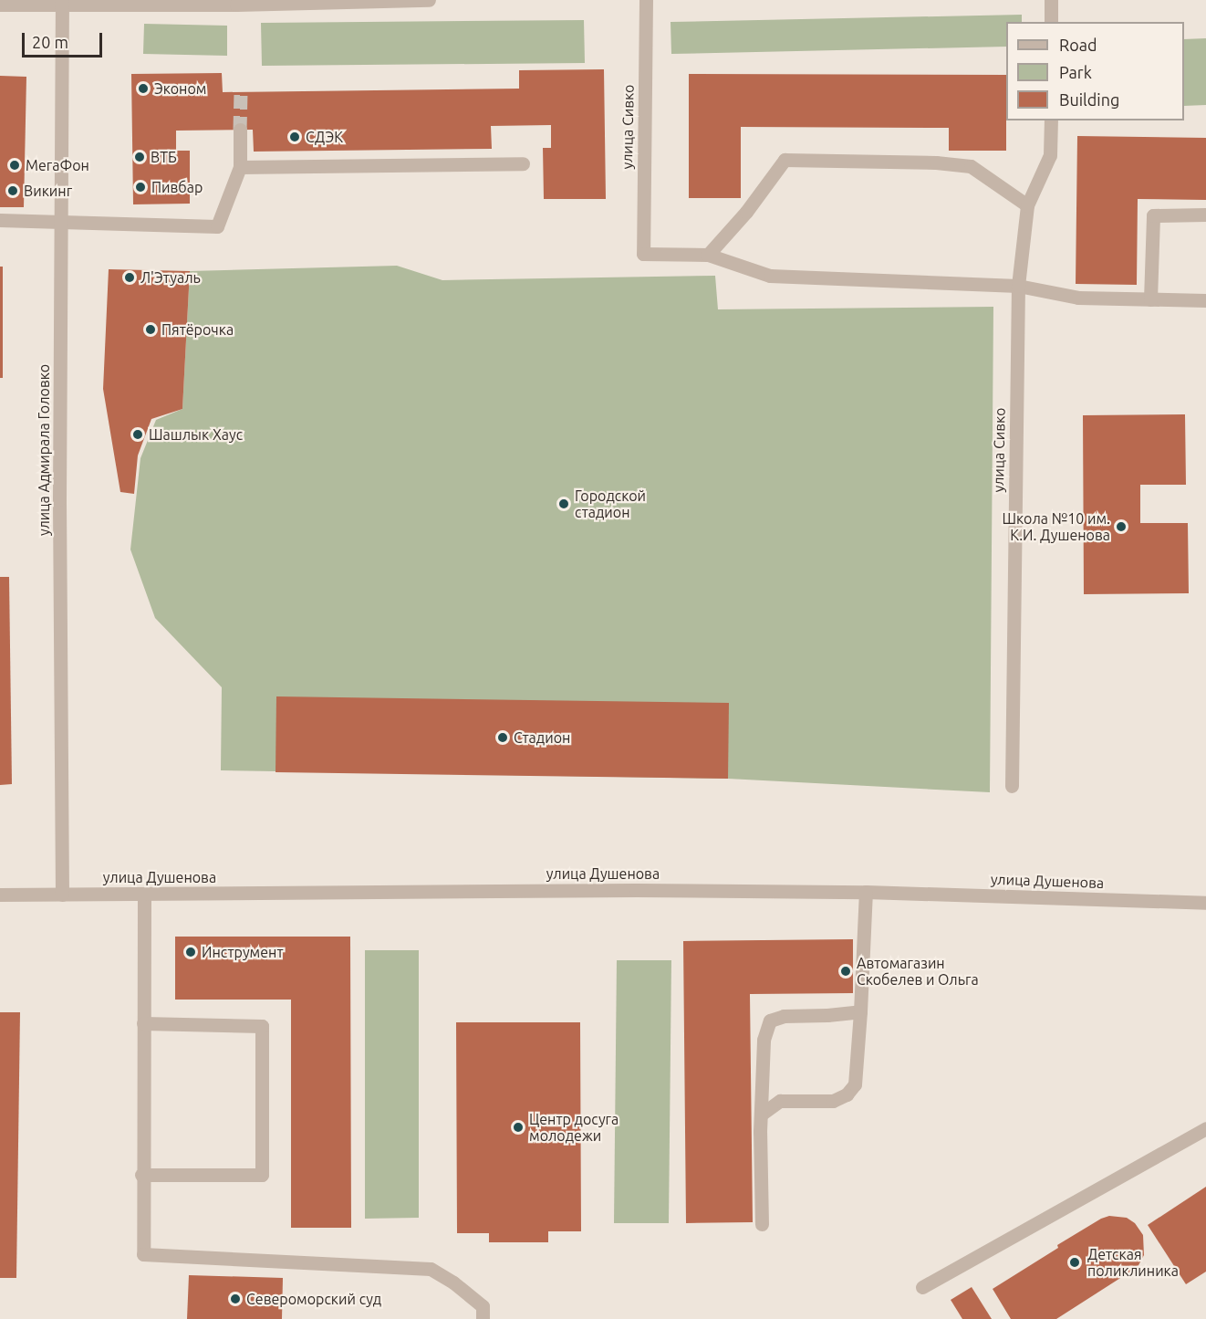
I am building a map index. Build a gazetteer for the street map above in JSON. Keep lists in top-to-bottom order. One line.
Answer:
{"streets":{"street":["улица Сивко","улица Адмирала Головко","улица Душенова"]},"crossings":[["улица Адмирала Головко","улица Душенова"]],"places":["Эконом","СДЭК","ВТБ","МегаФон","Пивбар","Викинг","Л'Этуаль","Пятёрочка","Шашлык Хаус","Городской стадион","Школа №10 им. К.И. Душенова","Стадион","Инструмент","Автомагазин Скобелев и Ольга","Центр досуга молодежи","Детская поликлиника","Североморский суд"],"legend":["Road","Park","Building"],"scale_bar":"20 m"}
